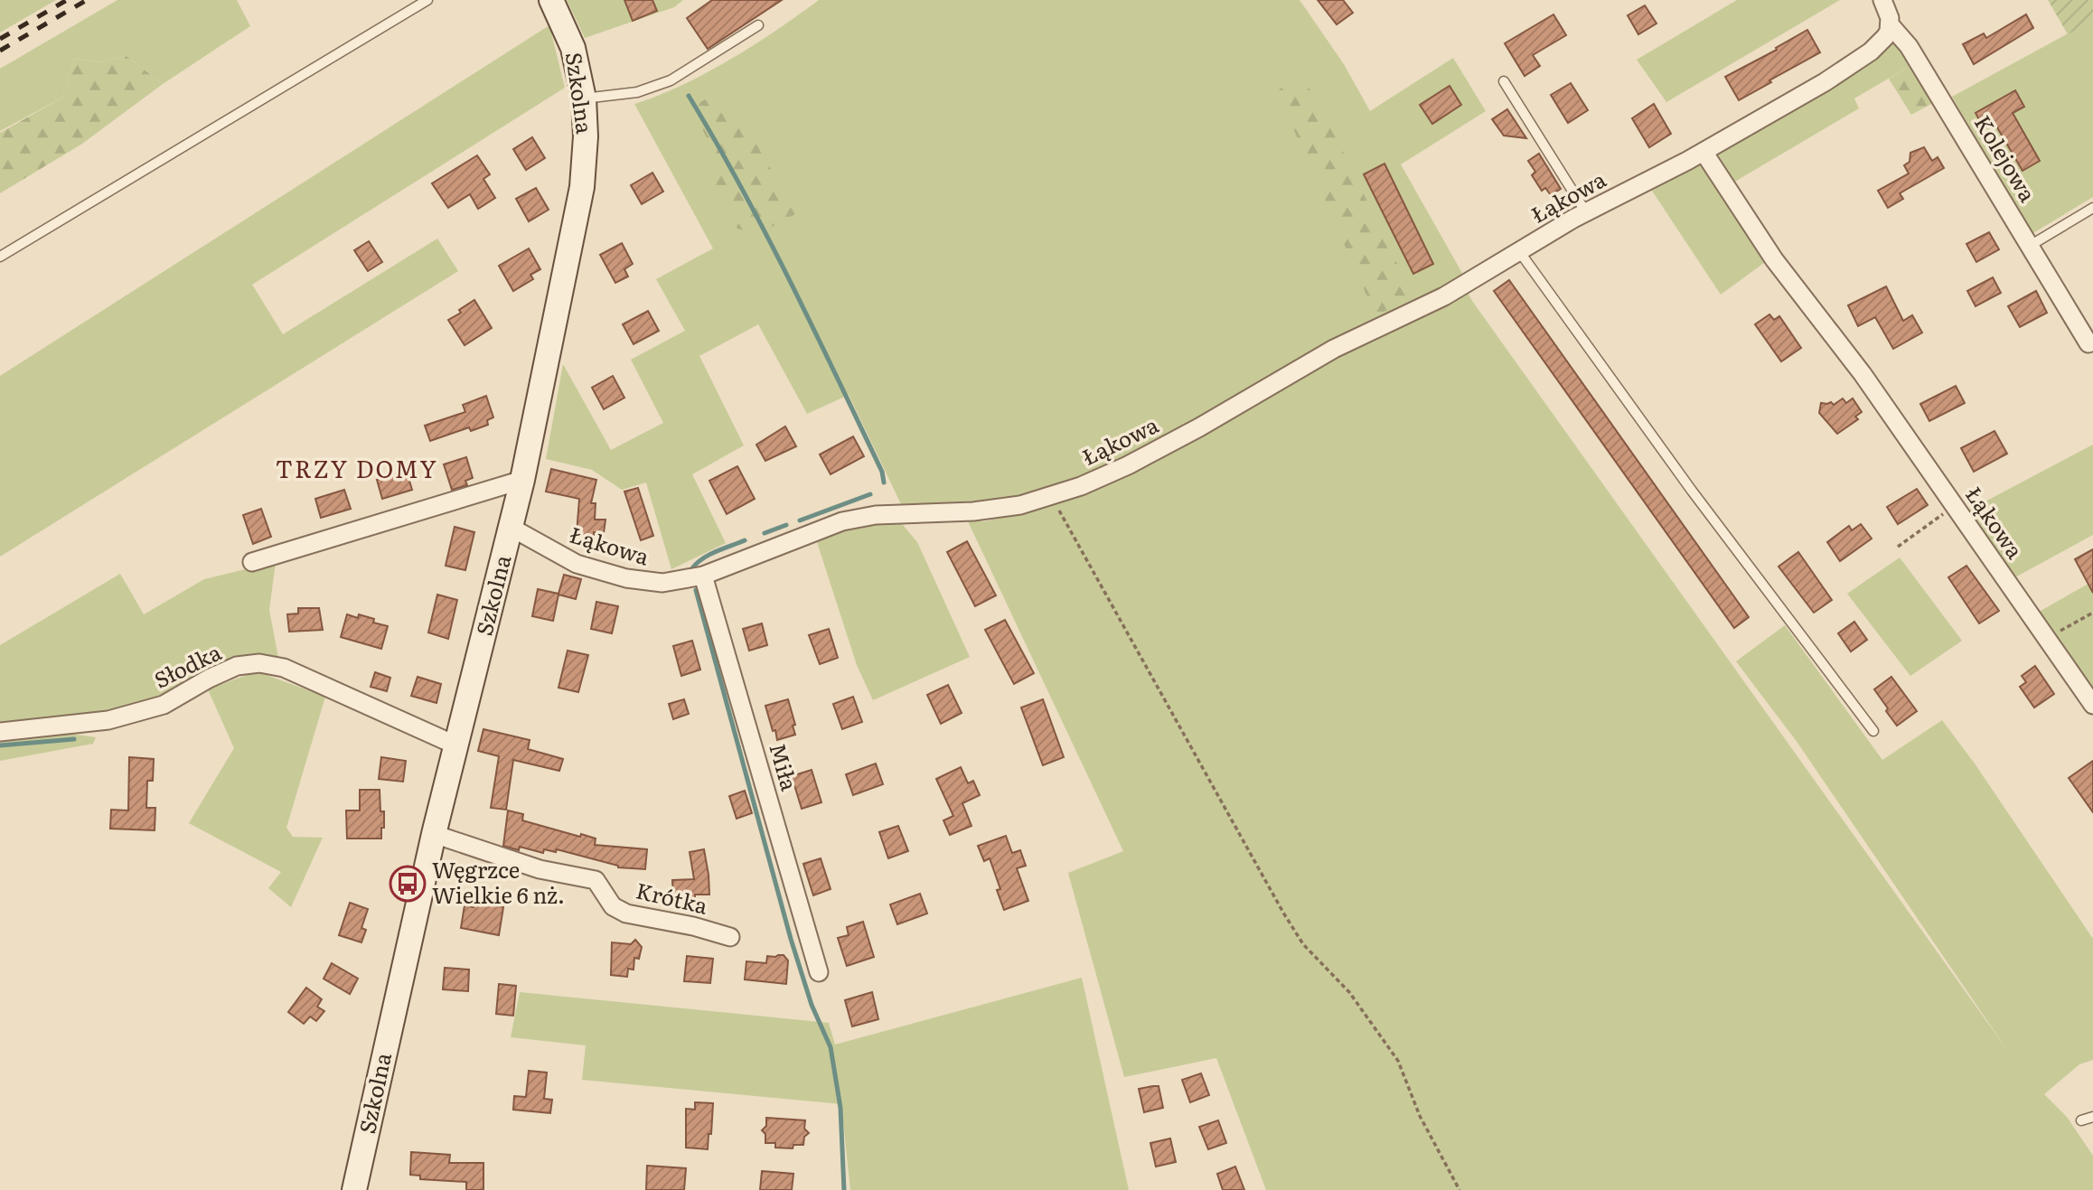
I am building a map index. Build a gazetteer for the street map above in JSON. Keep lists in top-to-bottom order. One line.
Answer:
{"streets":{"street":["Szkolna","Kolejowa","Łąkowa","Słodka","Miła","Krótka"]},"crossings":[["Szkolna","Łąkowa"],["Szkolna","Słodka"],["Szkolna","Krótka"],["Kolejowa","Łąkowa"],["Łąkowa","Miła"]],"districts":["TRZY DOMY"],"places":{"bus stop":["Węgrzce Wielkie 6 nż."]}}
